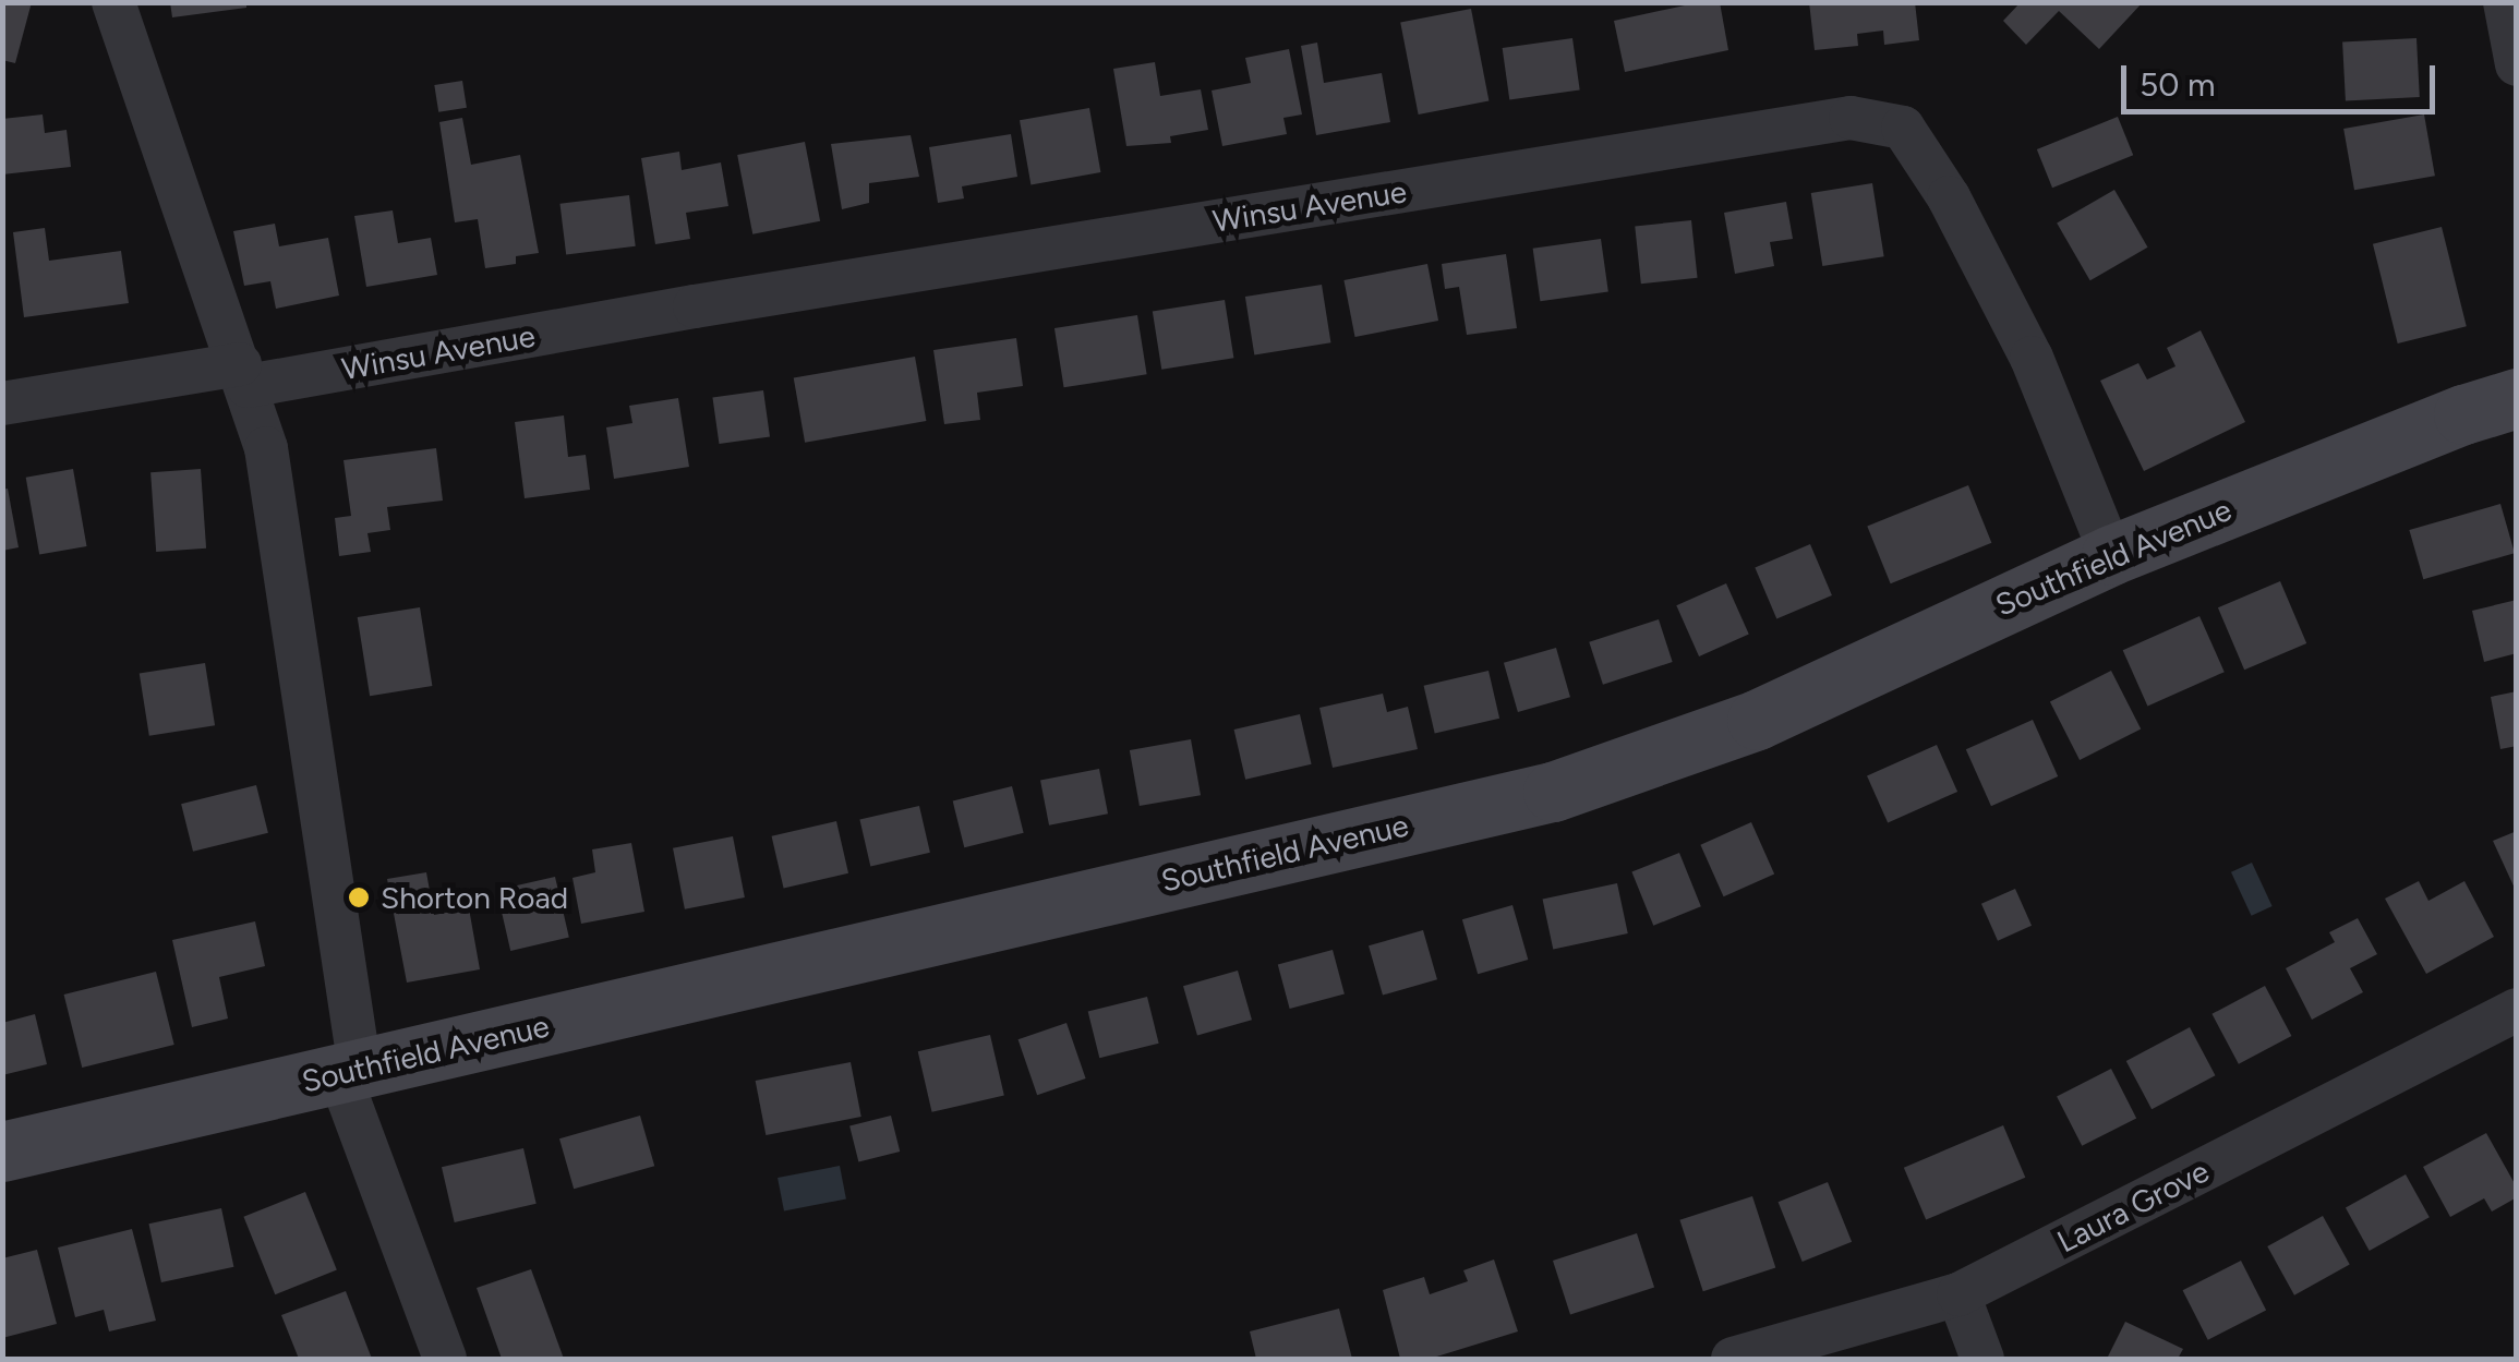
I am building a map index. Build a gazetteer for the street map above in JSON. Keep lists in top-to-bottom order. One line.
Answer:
{"streets":{"street":["Winsu Avenue","Southfield Avenue","Laura Grove"]},"crossings":[["Winsu Avenue","Southfield Avenue"]],"places":["Shorton Road"],"scale_bar":"50 m"}
